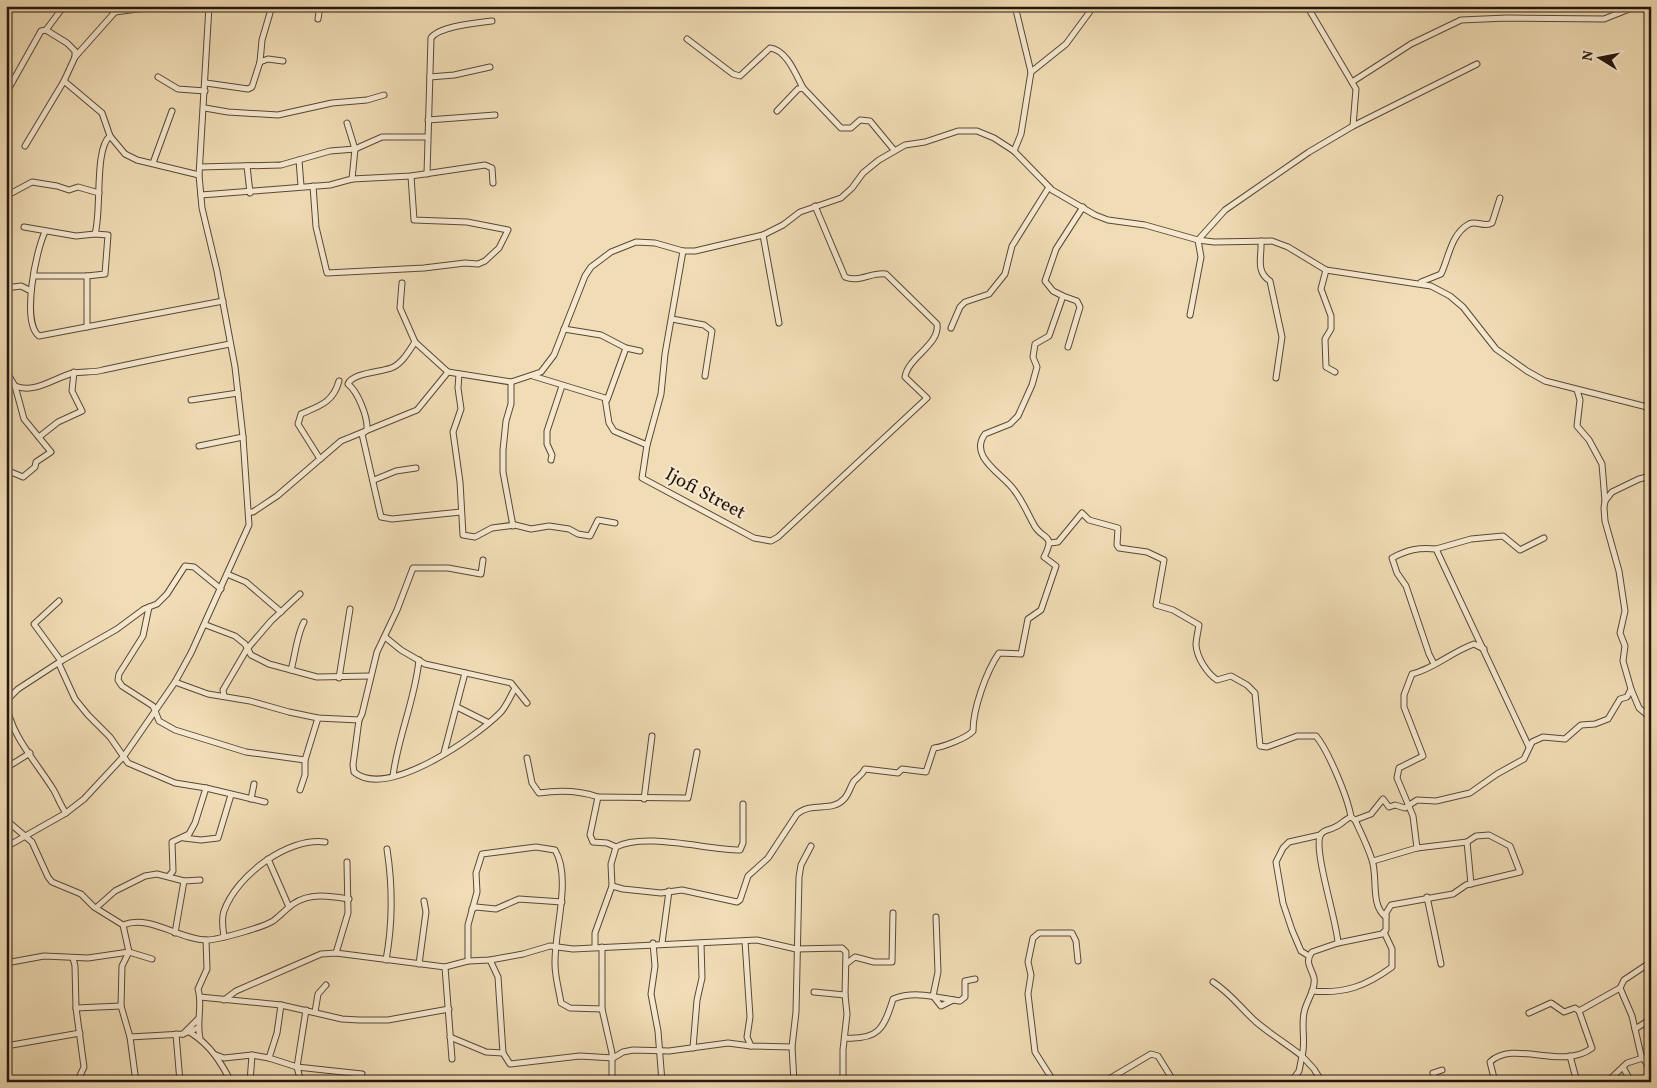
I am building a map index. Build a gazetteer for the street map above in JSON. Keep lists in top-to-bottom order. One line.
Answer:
{"streets":{"street":["Ijofi Street"]},"north":"left"}
